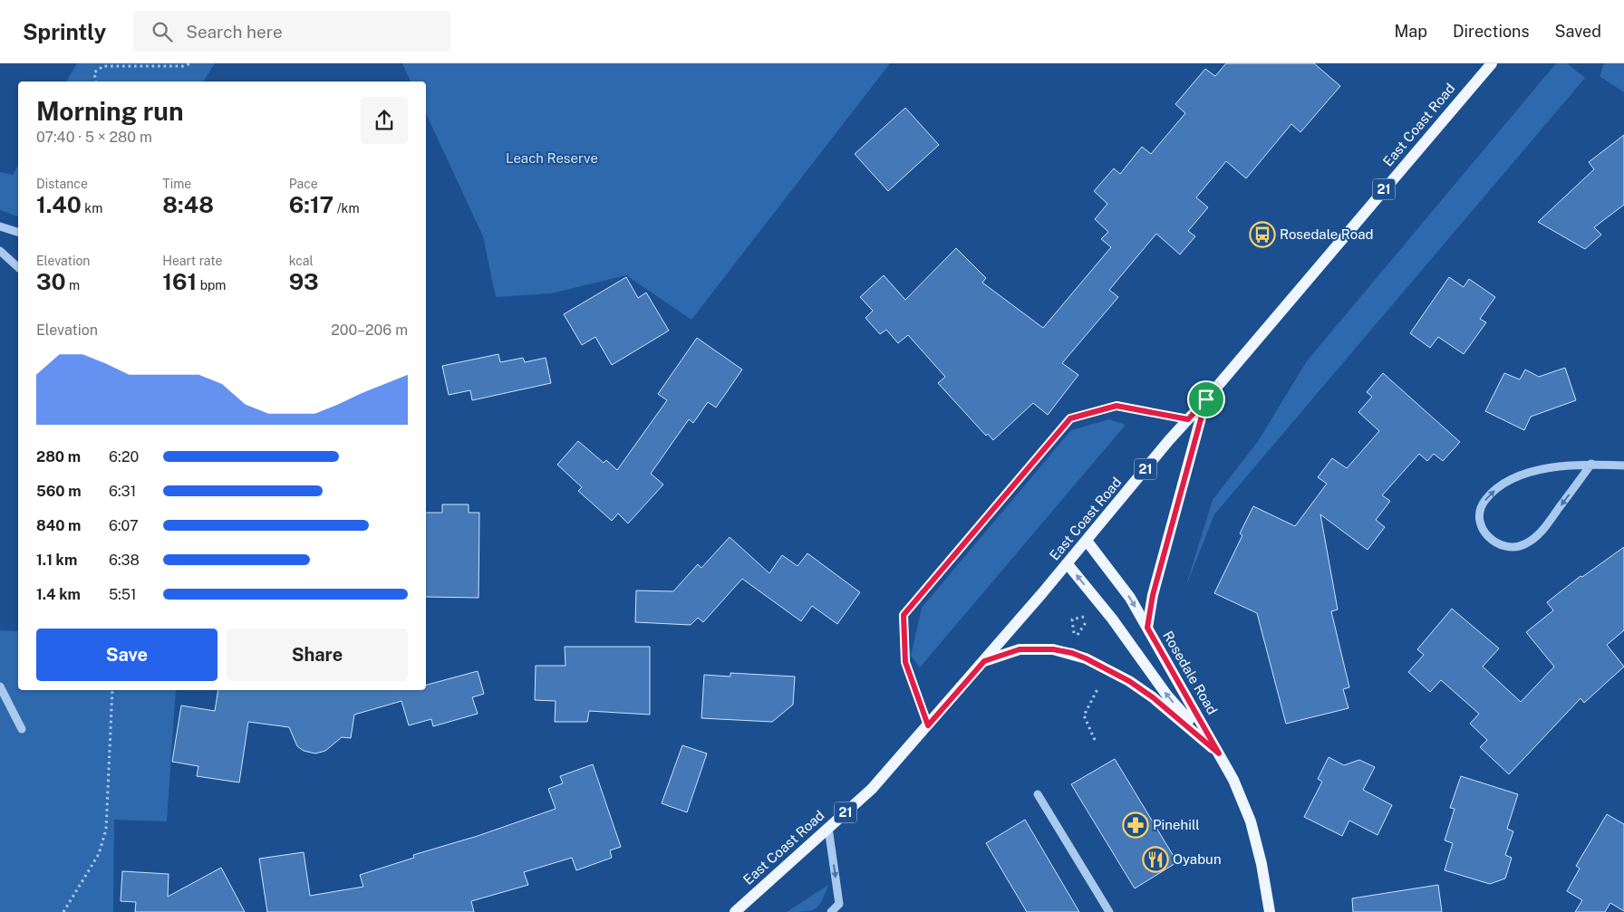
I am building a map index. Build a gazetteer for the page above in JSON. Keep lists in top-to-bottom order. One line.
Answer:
{"streets":{"main road":["East Coast Road","21","Rosedale Road"]},"crossings":[["East Coast Road","Rosedale Road"]],"parks":["Leach Reserve"],"places":{"bus stop":["Rosedale Road"],"pharmacy":["Pinehill"],"restaurant":["Oyabun"]},"page":{"header":"Sprintly","search":"Search here","nav":["Map","Directions","Saved"],"heading":["Morning run","07:40 · 5 × 280 m"],"stats":[["Distance","1.40 km"],["Time","8:48"],["Pace","6:17 /km"],["Elevation","30 m"],["Heart rate","161 bpm"],["kcal","93"]],"chart":["Elevation","200–206 m"],"list":[{"name":"280 m","note":"6:20"},{"name":"560 m","note":"6:31"},{"name":"840 m","note":"6:07"},{"name":"1.1 km","note":"6:38"},{"name":"1.4 km","note":"5:51"}],"buttons":["Save","Share"]}}
